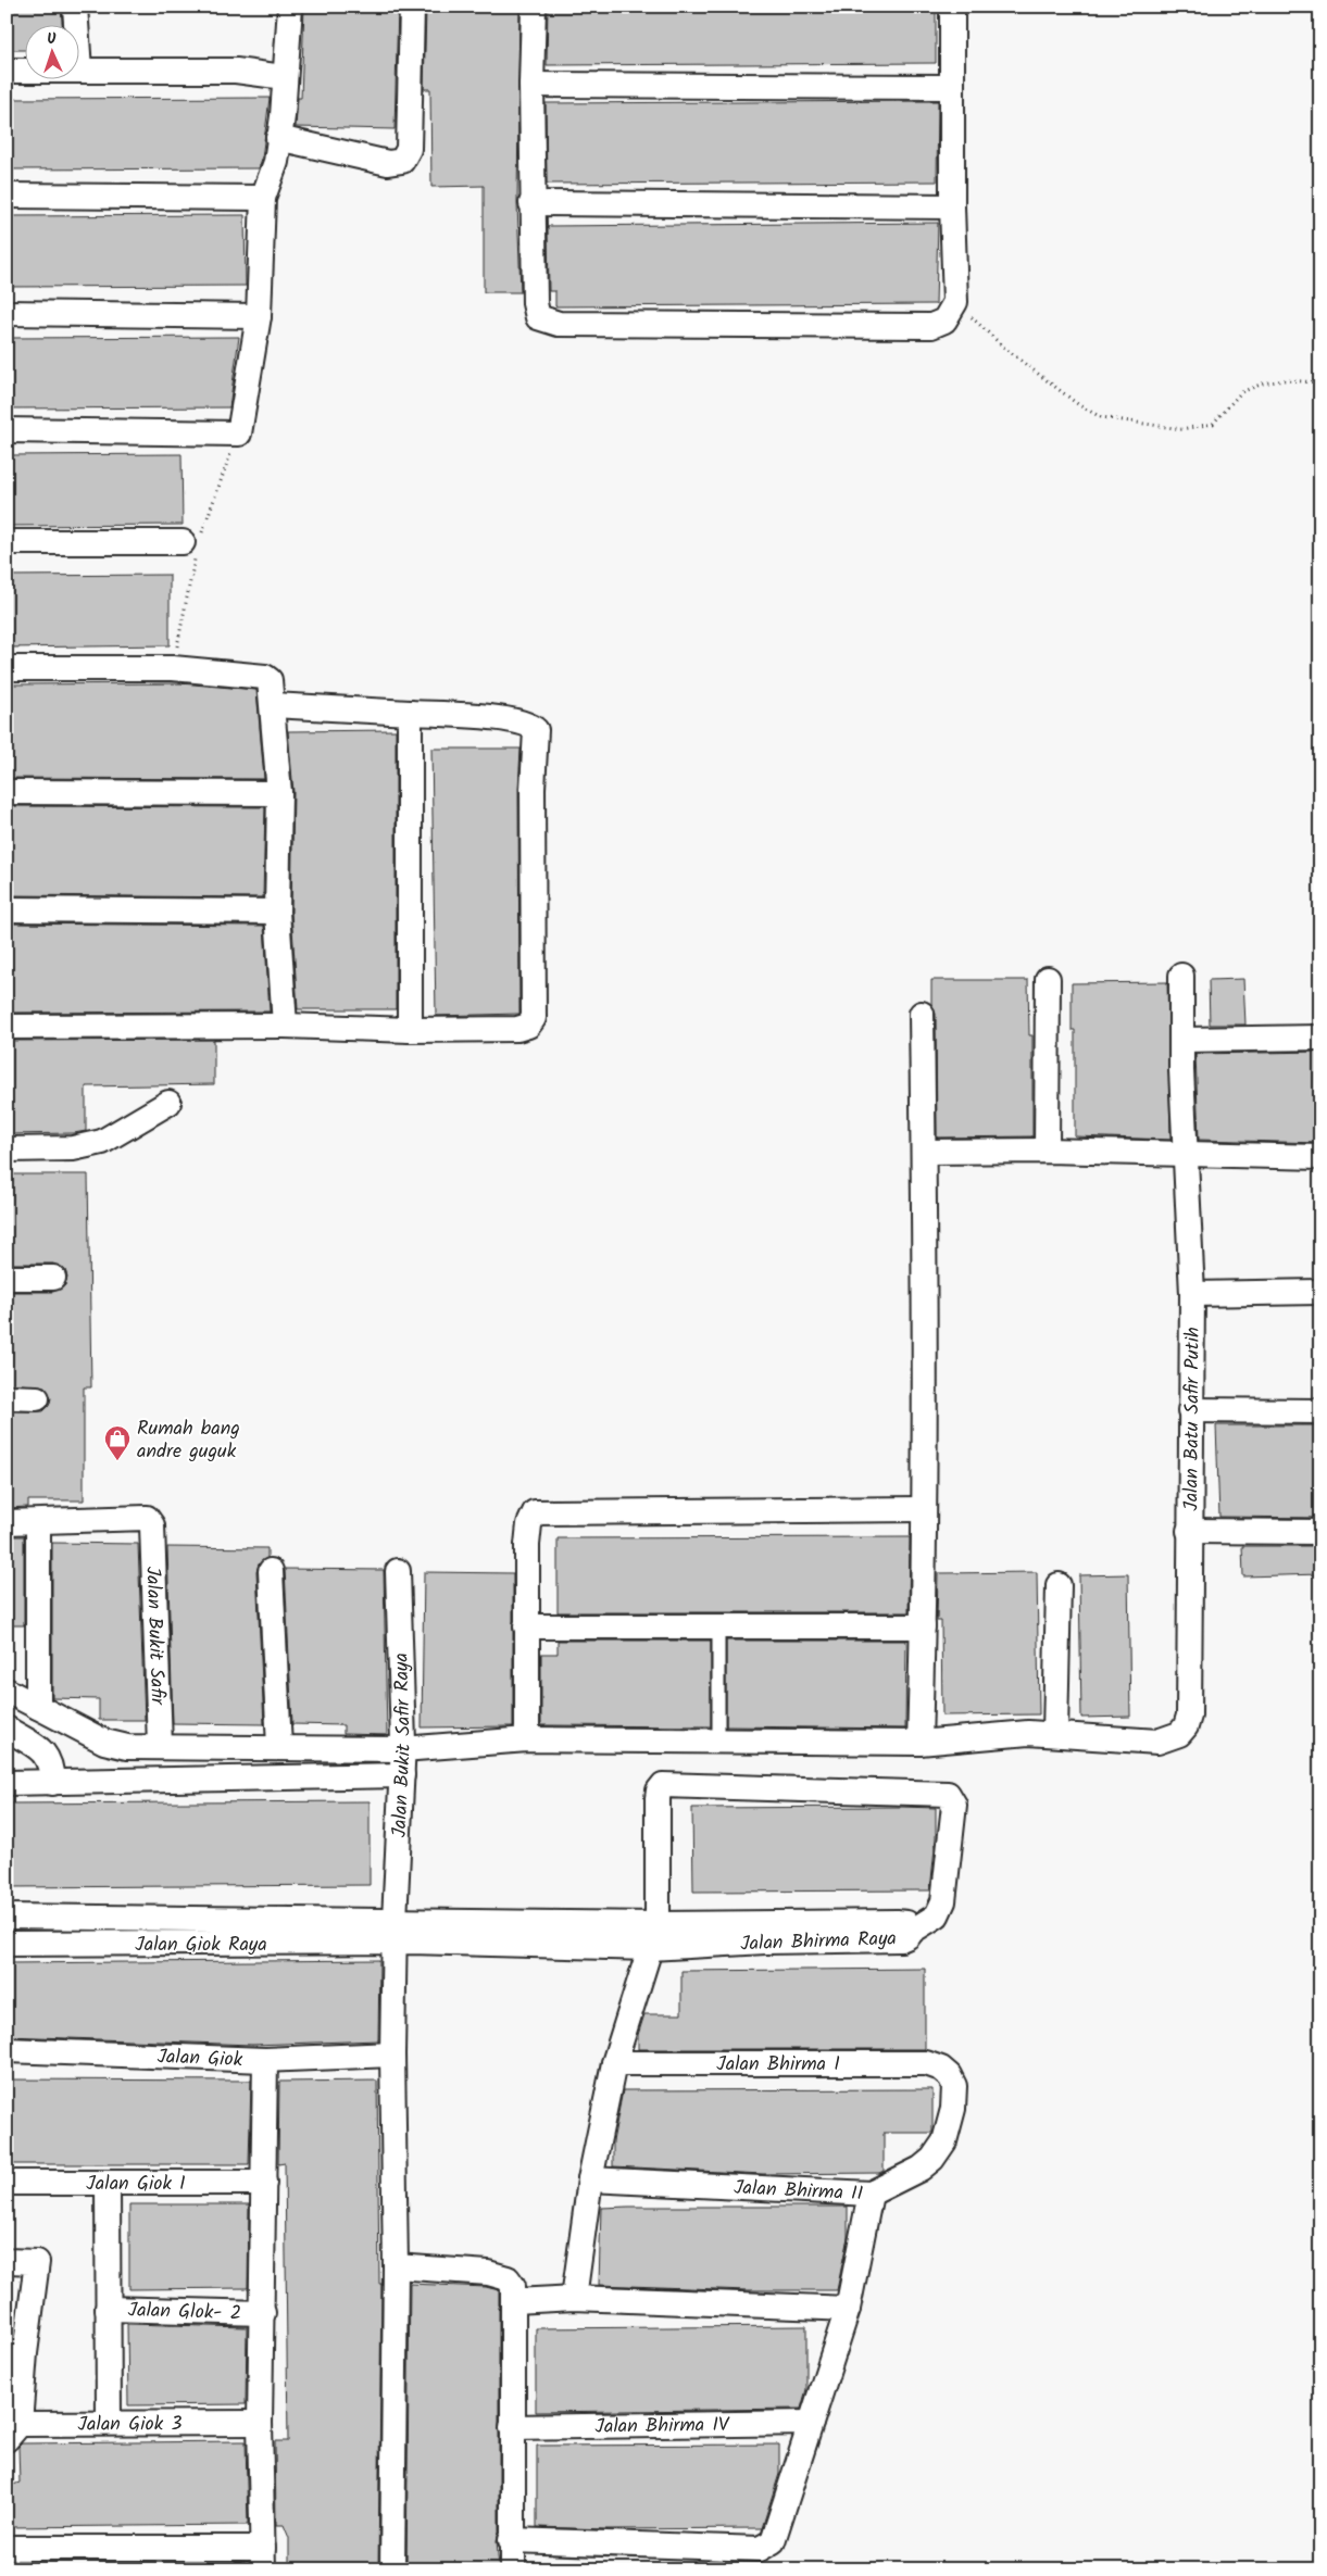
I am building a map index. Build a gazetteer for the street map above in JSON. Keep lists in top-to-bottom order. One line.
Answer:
{"streets":{"street":["Jalan Batu Safir Putih","Jalan Bukit Safir","Jalan Bukit Safir Raya","Jalan Bhirma Raya","Jalan Giok Raya","Jalan Giok","Jalan Bhirma I","Jalan Giok I","Jalan Bhirma II","Jalan Glok- 2","Jalan Giok 3","Jalan Bhirma IV"]},"crossings":[["Jalan Bukit Safir Raya","Jalan Bhirma Raya"],["Jalan Bukit Safir Raya","Jalan Giok Raya"],["Jalan Bukit Safir Raya","Jalan Giok"],["Jalan Bhirma Raya","Jalan Giok Raya"],["Jalan Bhirma I","Jalan Bhirma II"]],"places":{"shop":["Rumah bang andre guguk"]},"north":"top"}
